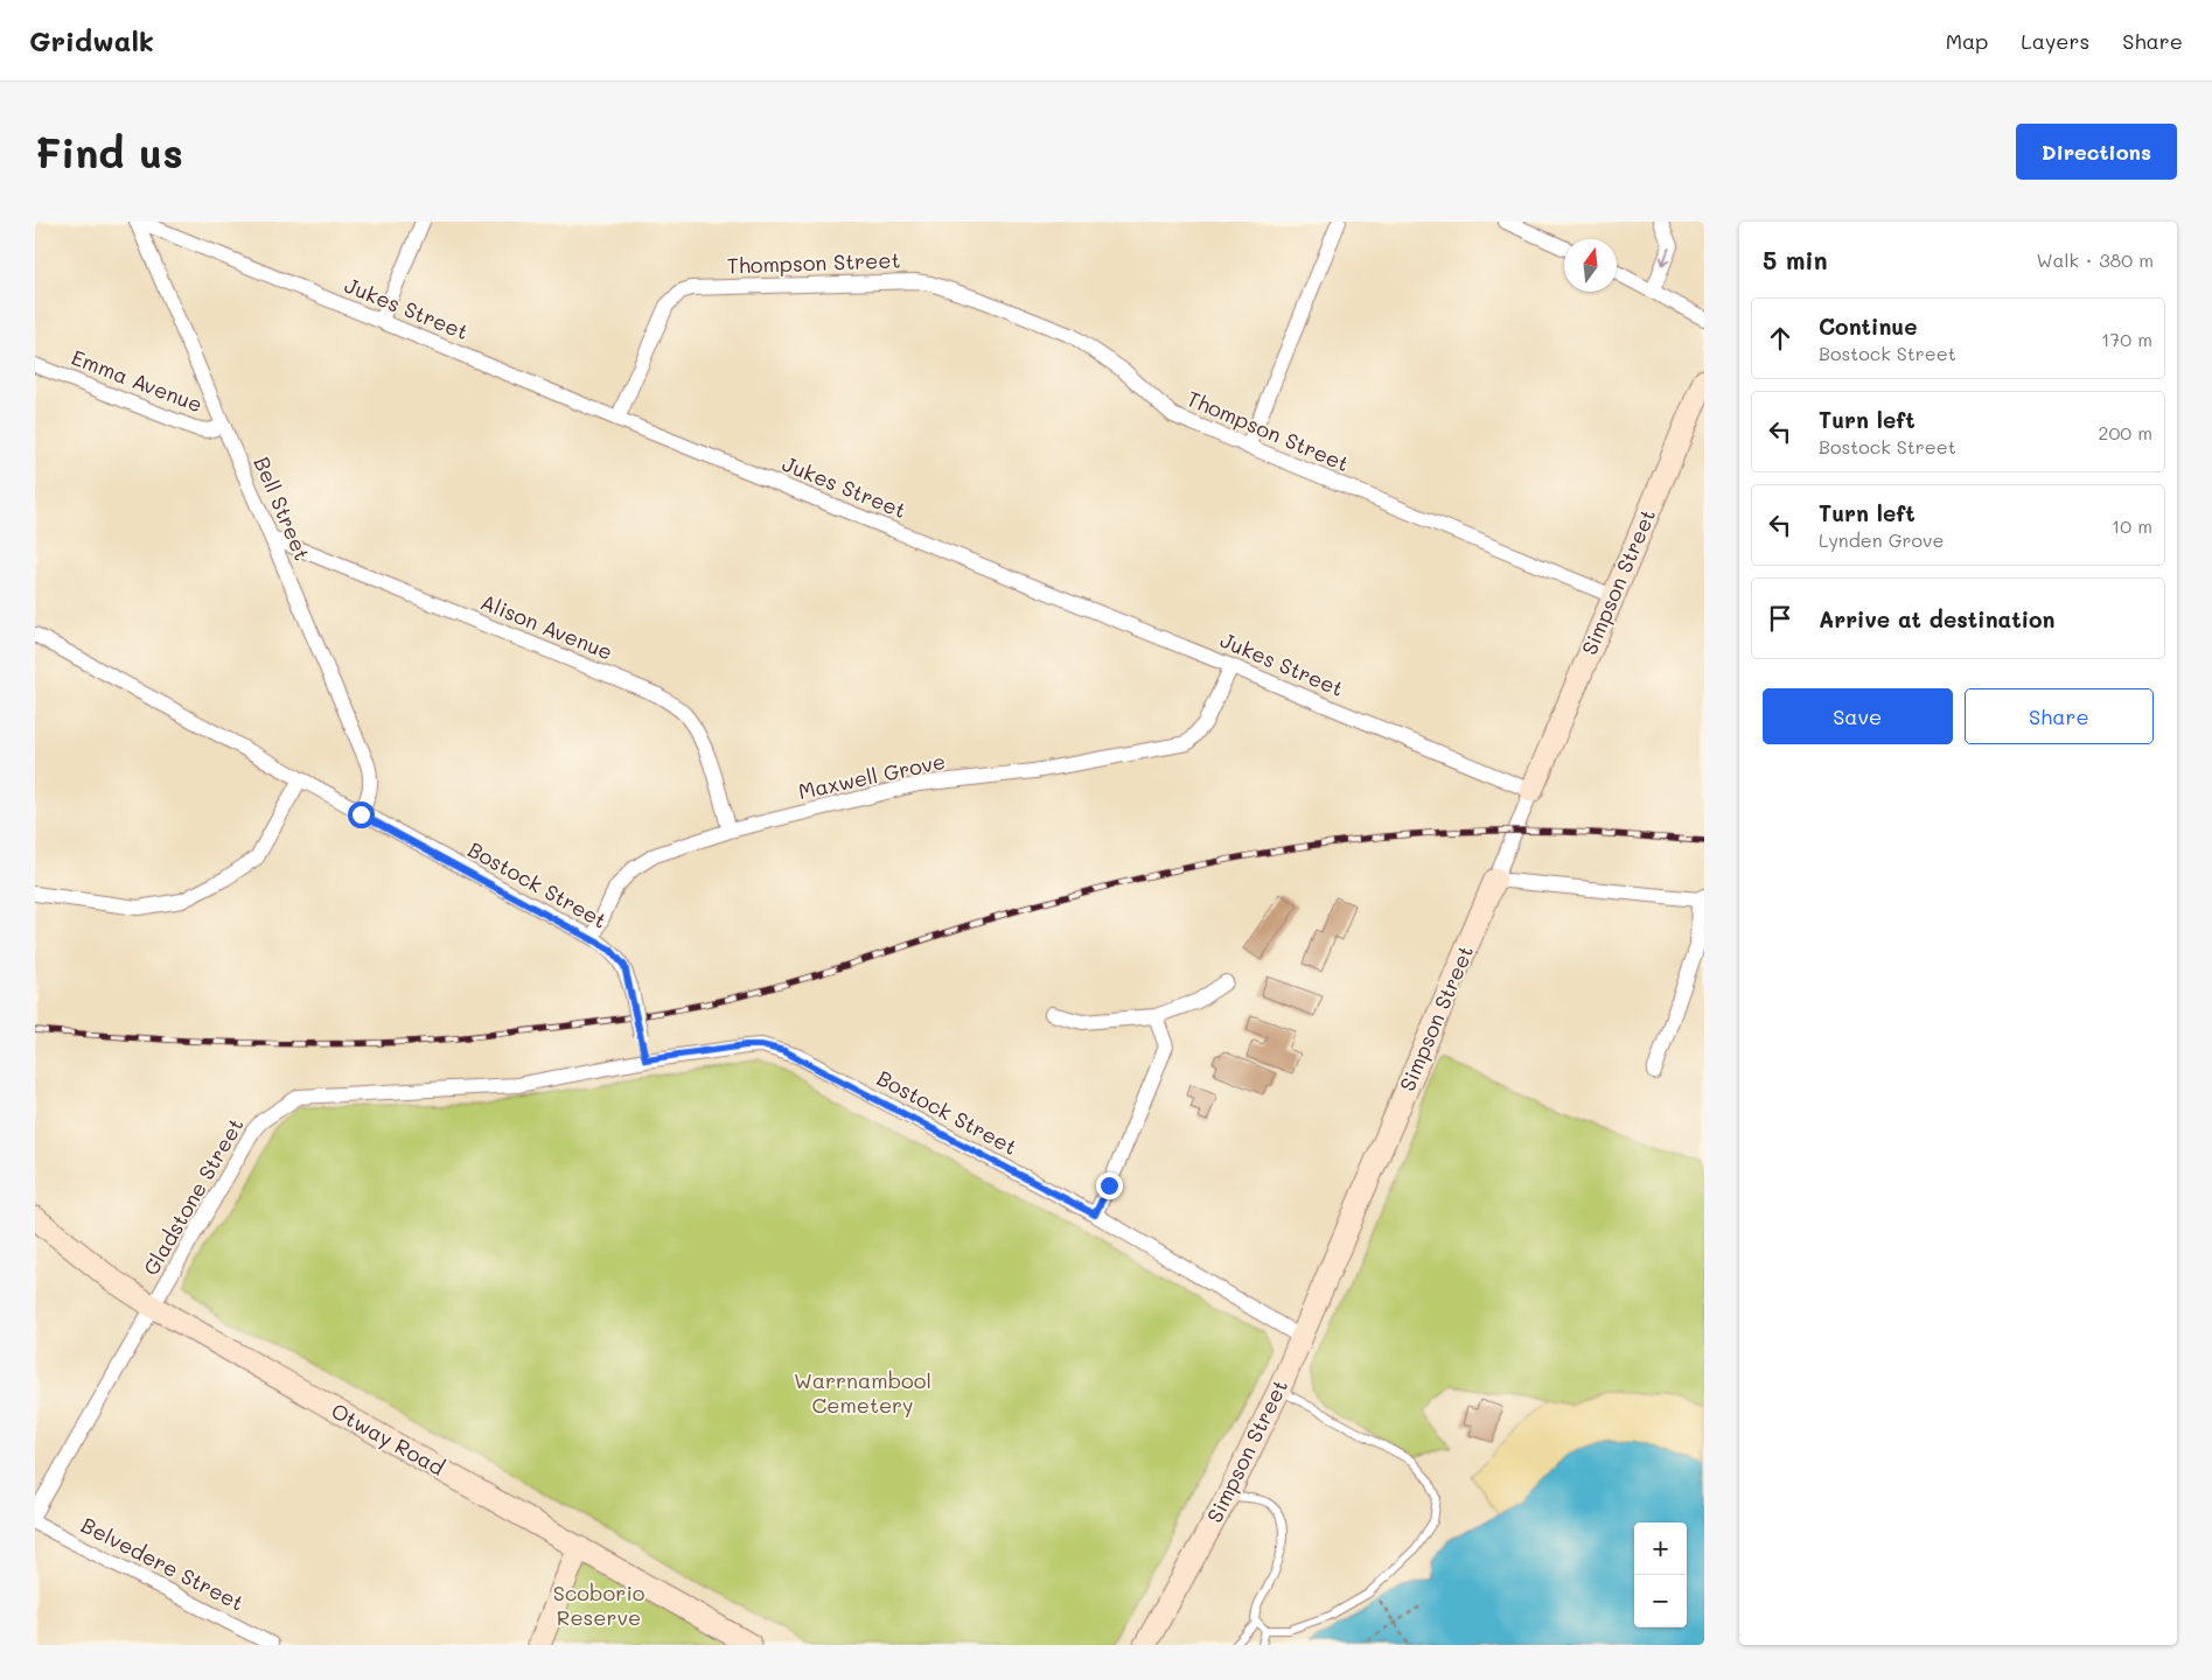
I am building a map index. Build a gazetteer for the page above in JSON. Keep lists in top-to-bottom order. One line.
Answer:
{"streets":{"street":["Thompson Street","Jukes Street","Emma Avenue","Bell Street","Simpson Street","Alison Avenue","Maxwell Grove","Bostock Street","Gladstone Street","Otway Road","Belvedere Street"]},"crossings":[["Thompson Street","Jukes Street"],["Thompson Street","Simpson Street"],["Jukes Street","Bell Street"],["Jukes Street","Simpson Street"],["Jukes Street","Maxwell Grove"],["Emma Avenue","Bell Street"],["Bell Street","Alison Avenue"],["Bell Street","Bostock Street"],["Simpson Street","Bostock Street"],["Alison Avenue","Maxwell Grove"],["Maxwell Grove","Bostock Street"],["Bostock Street","Gladstone Street"],["Gladstone Street","Otway Road"]],"parks":["Warrnambool Cemetery","Scoborio Reserve"],"north":"top","page":{"header":"Gridwalk","nav":["Map","Layers","Share"],"buttons":["Directions",["Save","Share"]],"title":"Find us","heading":["5 min","Walk · 380 m"],"list":[["Continue","Bostock Street","170 m"],["Turn left","Bostock Street","200 m"],["Turn left","Lynden Grove","10 m"],"Arrive at destination"],"map_buttons":["+","−"]}}
